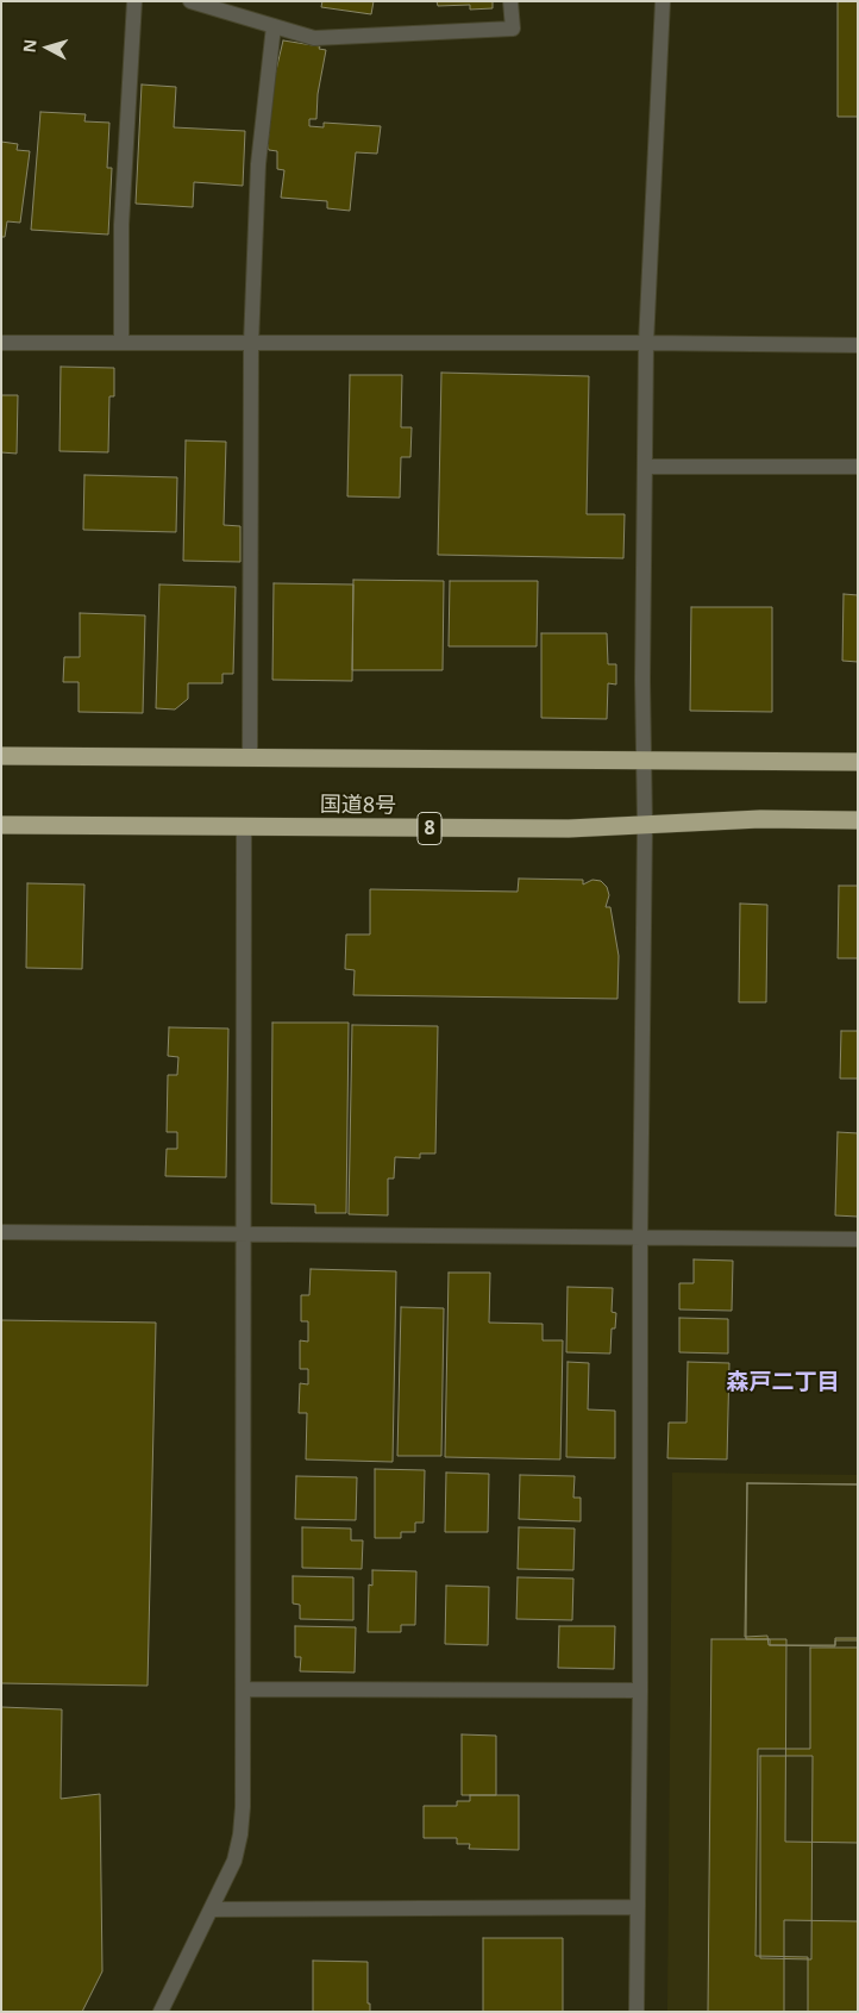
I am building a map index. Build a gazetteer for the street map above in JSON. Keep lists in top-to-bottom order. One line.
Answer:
{"streets":{"highway":["国道8号","8"]},"districts":["森戸二丁目"],"north":"left"}
